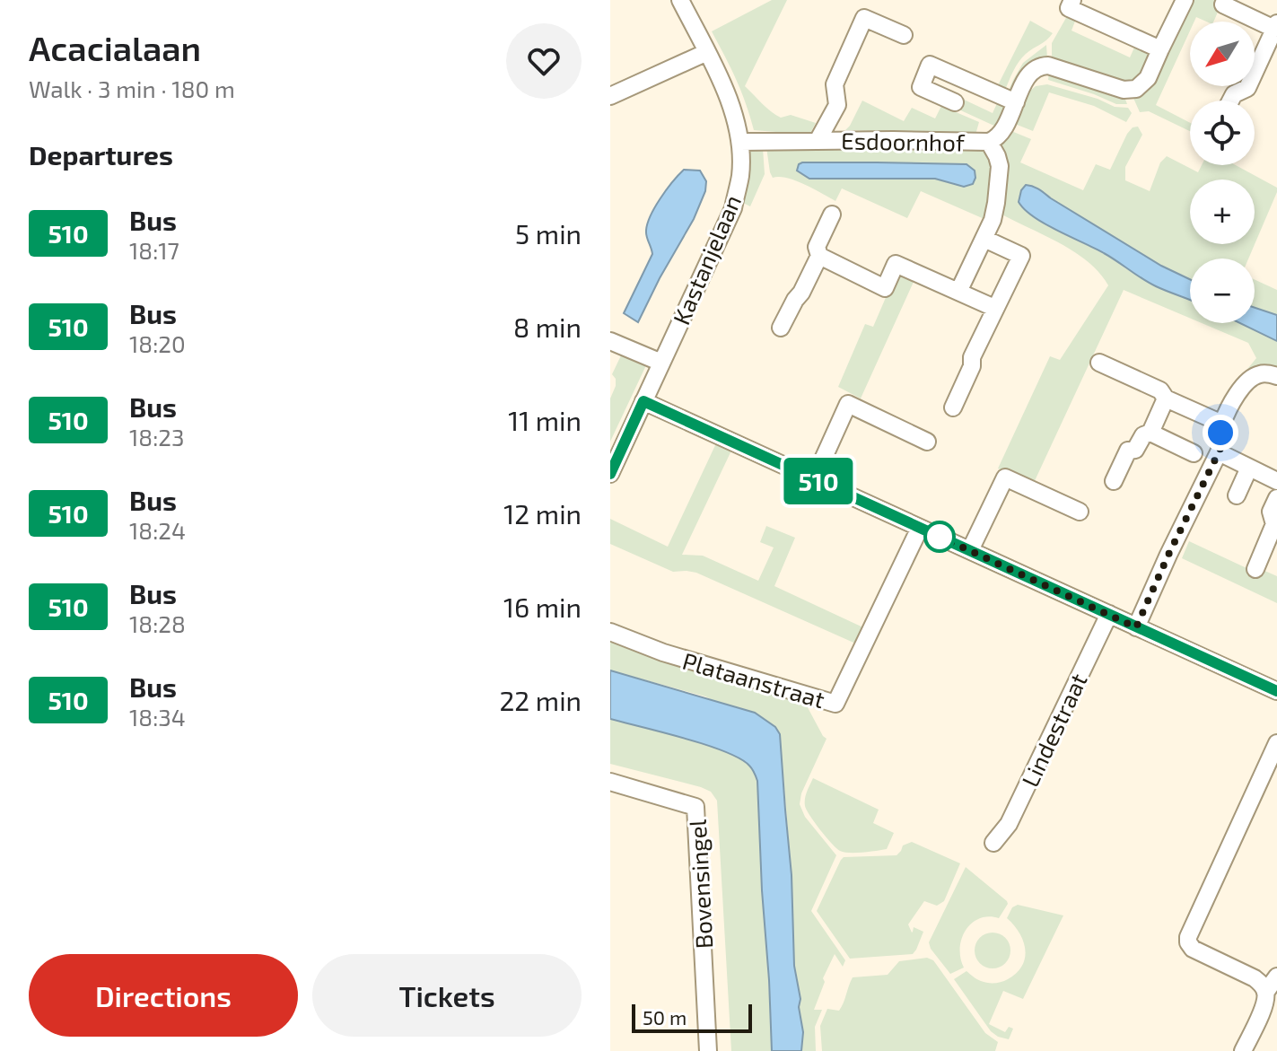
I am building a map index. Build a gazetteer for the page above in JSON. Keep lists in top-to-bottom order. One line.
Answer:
{"streets":{"street":["Esdoornhof","Kastanjelaan","Plataanstraat","Lindestraat","Bovensingel"]},"crossings":[["Esdoornhof","Kastanjelaan"]],"lines":["bus line 510"],"scale_bar":"50 m","north":"bottom left","page":{"heading":[["Acacialaan","Walk · 3 min · 180 m"],"Departures"],"on_map":"510","map_buttons":["+","−"],"list":[{"mark":"510","name":"Bus","note":"18:17","value":"5 min"},{"mark":"510","name":"Bus","note":"18:20","value":"8 min"},{"mark":"510","name":"Bus","note":"18:23","value":"11 min"},{"mark":"510","name":"Bus","note":"18:24","value":"12 min"},{"mark":"510","name":"Bus","note":"18:28","value":"16 min"},{"mark":"510","name":"Bus","note":"18:34","value":"22 min"}],"buttons":["Directions","Tickets"],"scale":"50 m"}}
